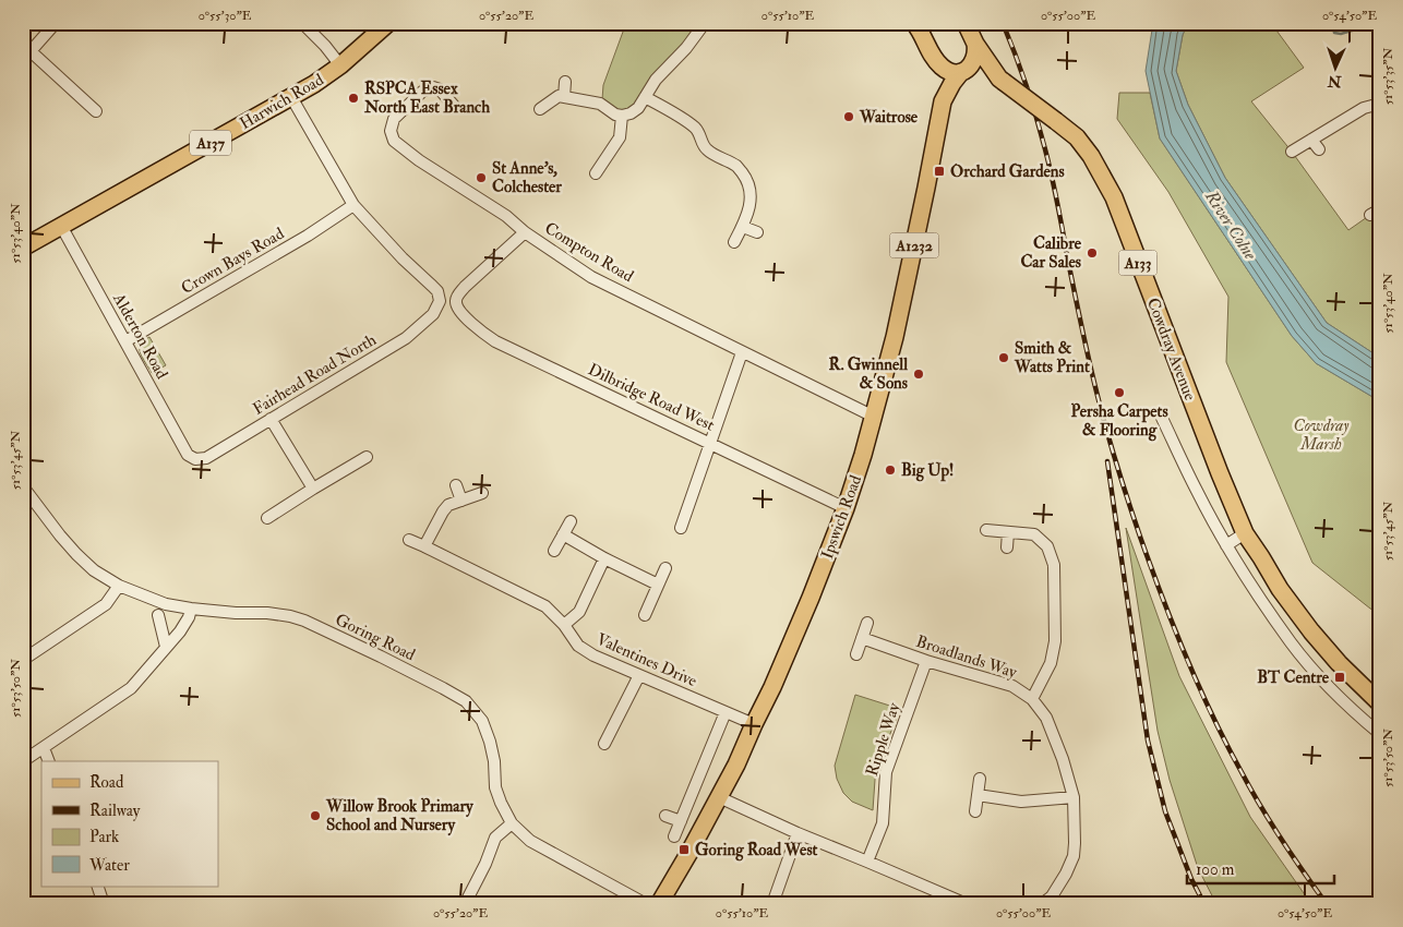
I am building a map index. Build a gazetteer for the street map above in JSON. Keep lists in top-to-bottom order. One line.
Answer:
{"streets":{"main road":["Harwich Road","A137","A1232","A133","Cowdray Avenue","Ipswich Road"],"street":["Compton Road","Crown Bays Road","Alderton Road","Fairhead Road North","Dilbridge Road West","Goring Road","Broadlands Way","Valentines Drive","Ripple Way"]},"crossings":[["Harwich Road","Alderton Road"],["Compton Road","Dilbridge Road West"],["Compton Road","Ipswich Road"],["Crown Bays Road","Alderton Road"],["Crown Bays Road","Fairhead Road North"],["A133","Cowdray Avenue"],["A133","Ipswich Road"],["Alderton Road","Fairhead Road North"],["Cowdray Avenue","Ipswich Road"],["Dilbridge Road West","Ipswich Road"],["Ipswich Road","Valentines Drive"],["Broadlands Way","Ripple Way"]],"water":["River Colne"],"parks":["Cowdray Marsh"],"places":{"other":["RSPCA Essex North East Branch","Waitrose","St Anne's, Colchester","Calibre Car Sales","Smith & Watts Print","R. Gwinnell & Sons","Persha Carpets & Flooring","Big Up!","Willow Brook Primary School and Nursery"],"transit":["Orchard Gardens","BT Centre","Goring Road West"]},"legend":["Road","Railway","Park","Water"],"scale_bar":"100 m","north":"bottom","coordinates":["0°55'30\"E","0°55'20\"E","0°55'10\"E","0°55'00\"E","0°54'50\"E","51°53'35\"N","51°53'40\"N","51°53'45\"N","51°53'50\"N"]}
